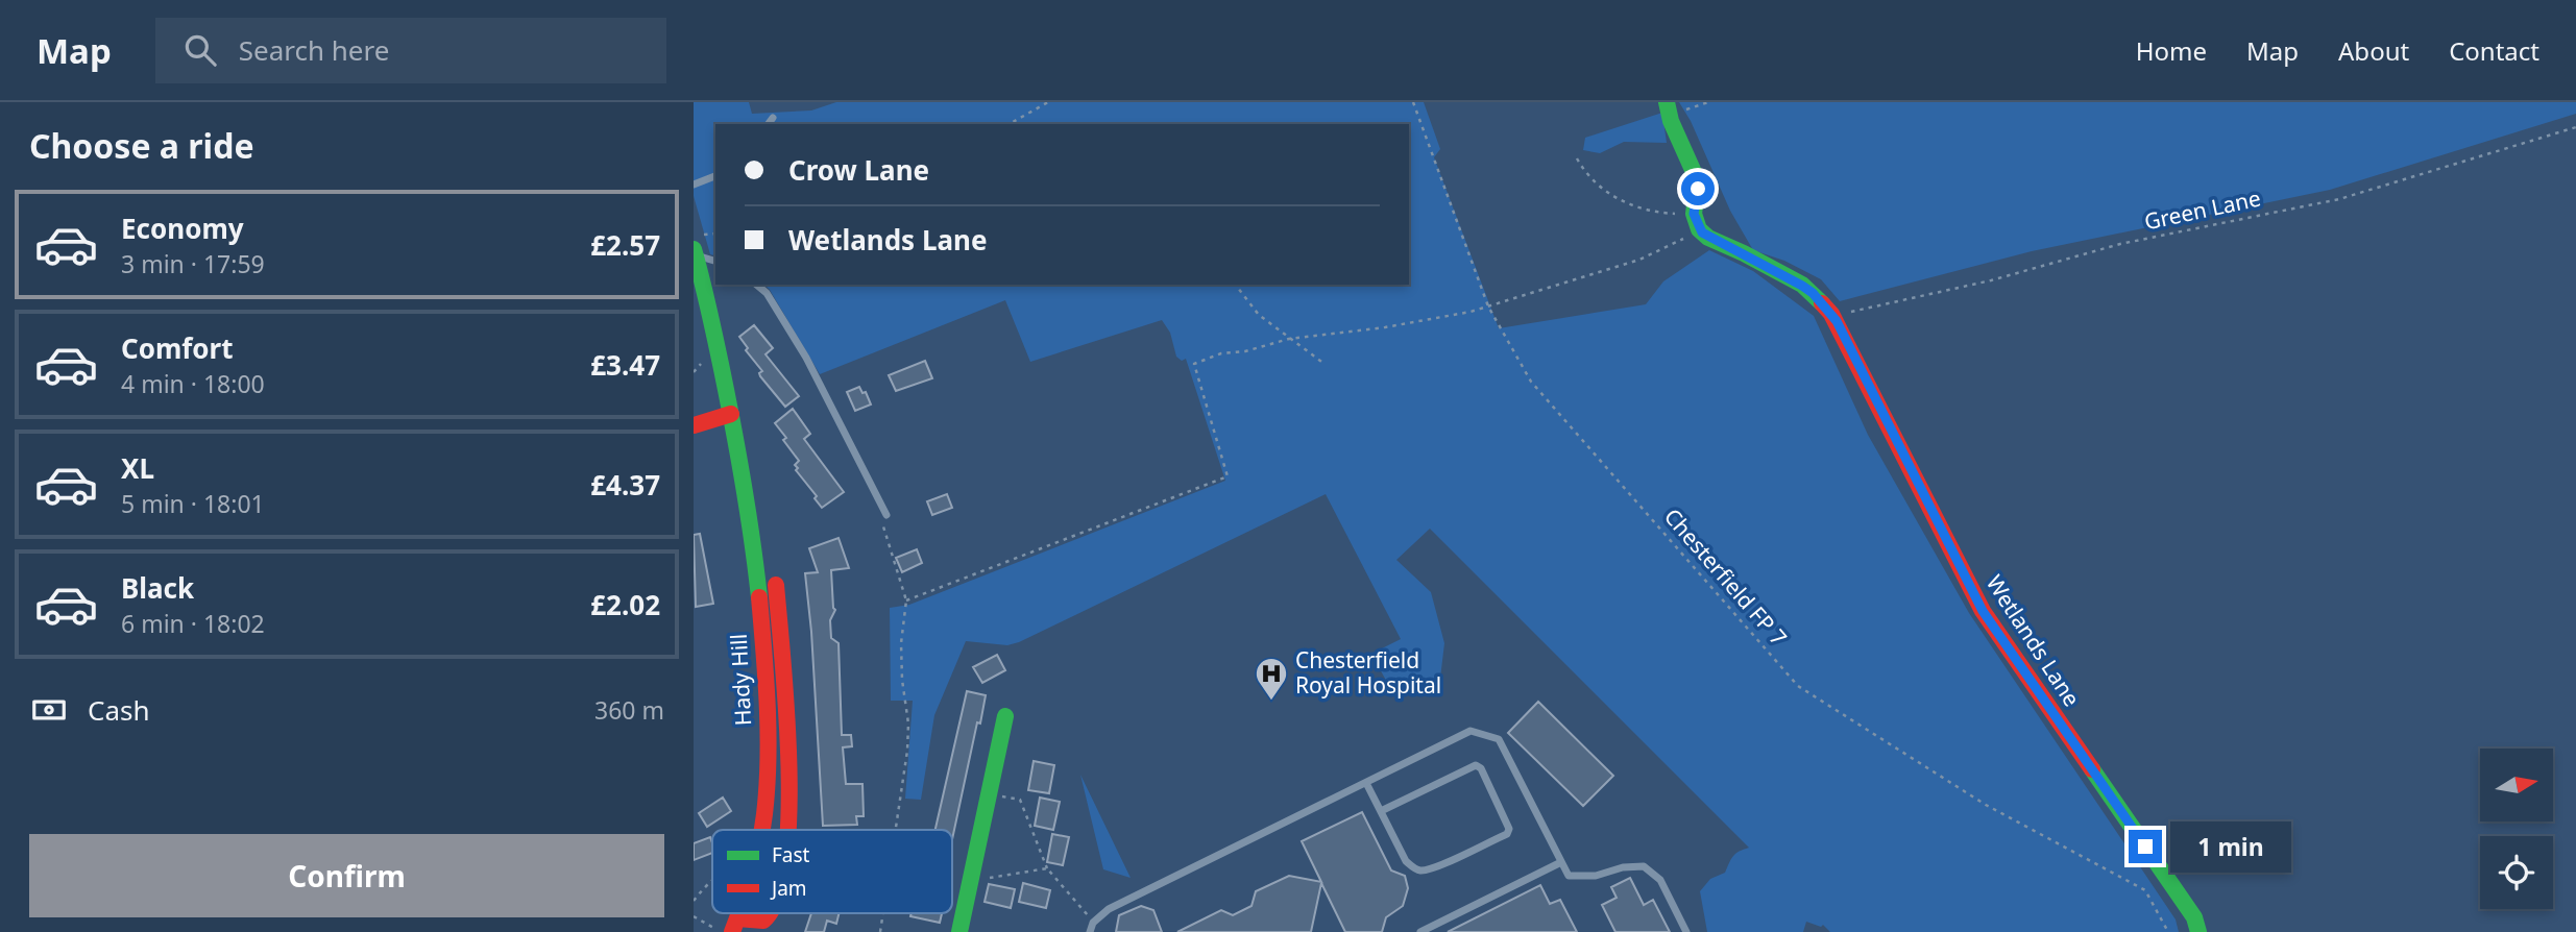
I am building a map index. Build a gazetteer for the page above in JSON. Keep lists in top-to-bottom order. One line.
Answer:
{"streets":{"street":["Wetlands Lane","Hady Hill"],"path":["Green Lane","Chesterfield FP 7"]},"crossings":[["Green Lane","Wetlands Lane"]],"places":{"hospital":["Chesterfield Royal Hospital"]},"legend":["Fast","Jam"],"north":"right","page":{"header":"Map","search":"Search here","nav":["Home","Map","About","Contact"],"heading":"Choose a ride","banner":["Crow Lane","Wetlands Lane"],"list":[{"name":"Economy","note":"3 min · 17:59","value":"£2.57"},{"name":"Comfort","note":"4 min · 18:00","value":"£3.47"},{"name":"XL","note":"5 min · 18:01","value":"£4.37"},{"name":"Black","note":"6 min · 18:02","value":"£2.02"}],"pay":["Cash","360 m"],"buttons":"Confirm","bubble":"1 min"}}
